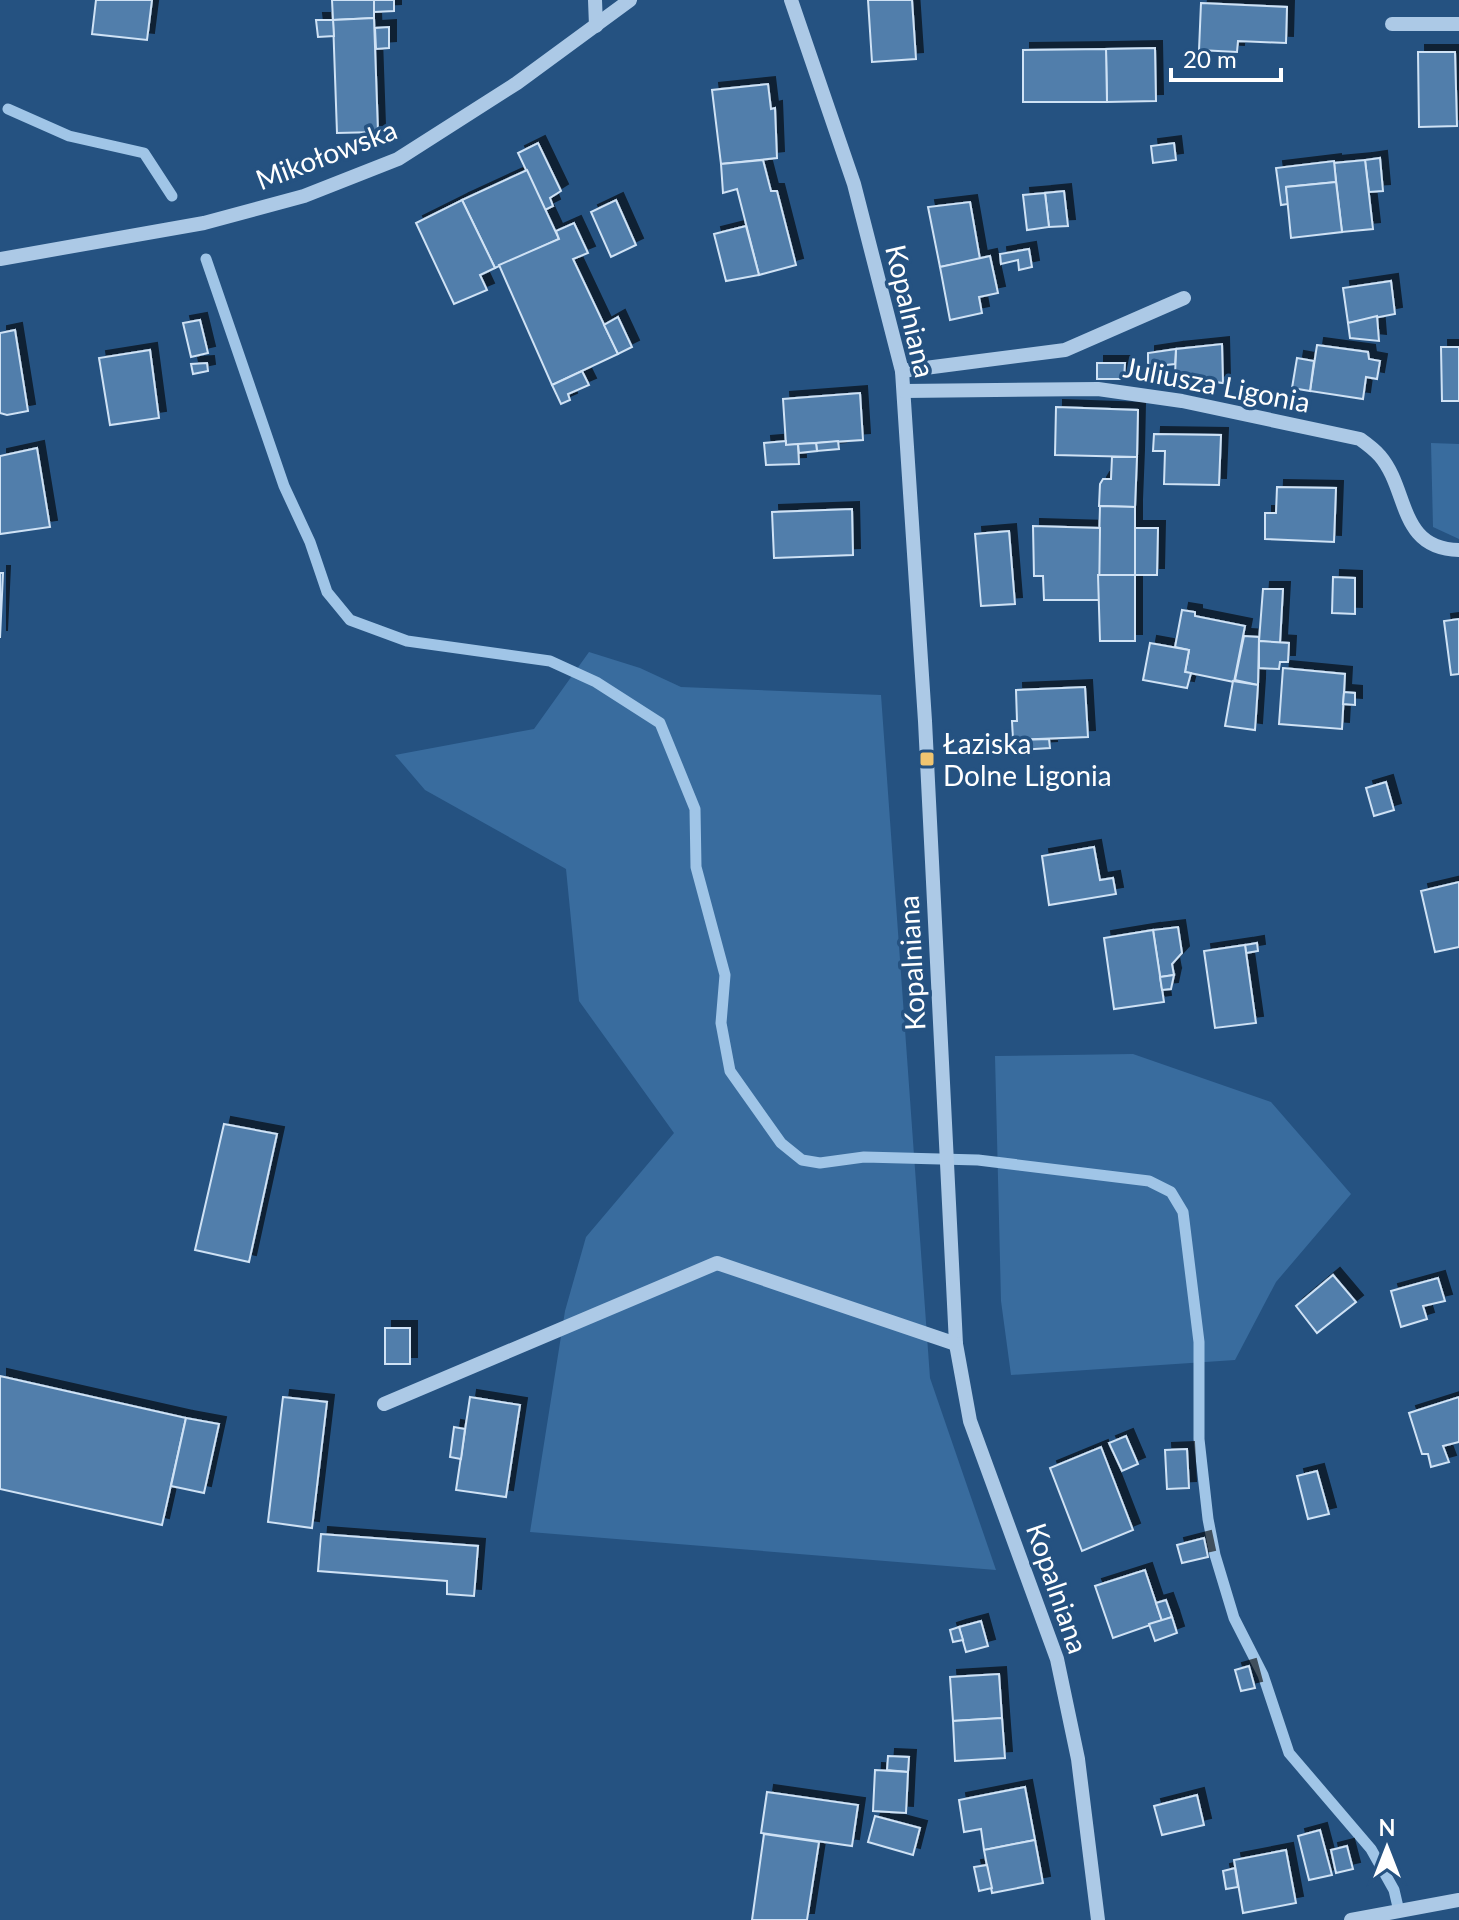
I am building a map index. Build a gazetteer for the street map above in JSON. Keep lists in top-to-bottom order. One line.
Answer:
{"streets":{"street":["Mikołowska","Kopalniana","Juliusza Ligonia"]},"crossings":[["Kopalniana","Juliusza Ligonia"]],"places":{"transit":["Łaziska Dolne Ligonia"]},"scale_bar":"20 m","north":"top"}
